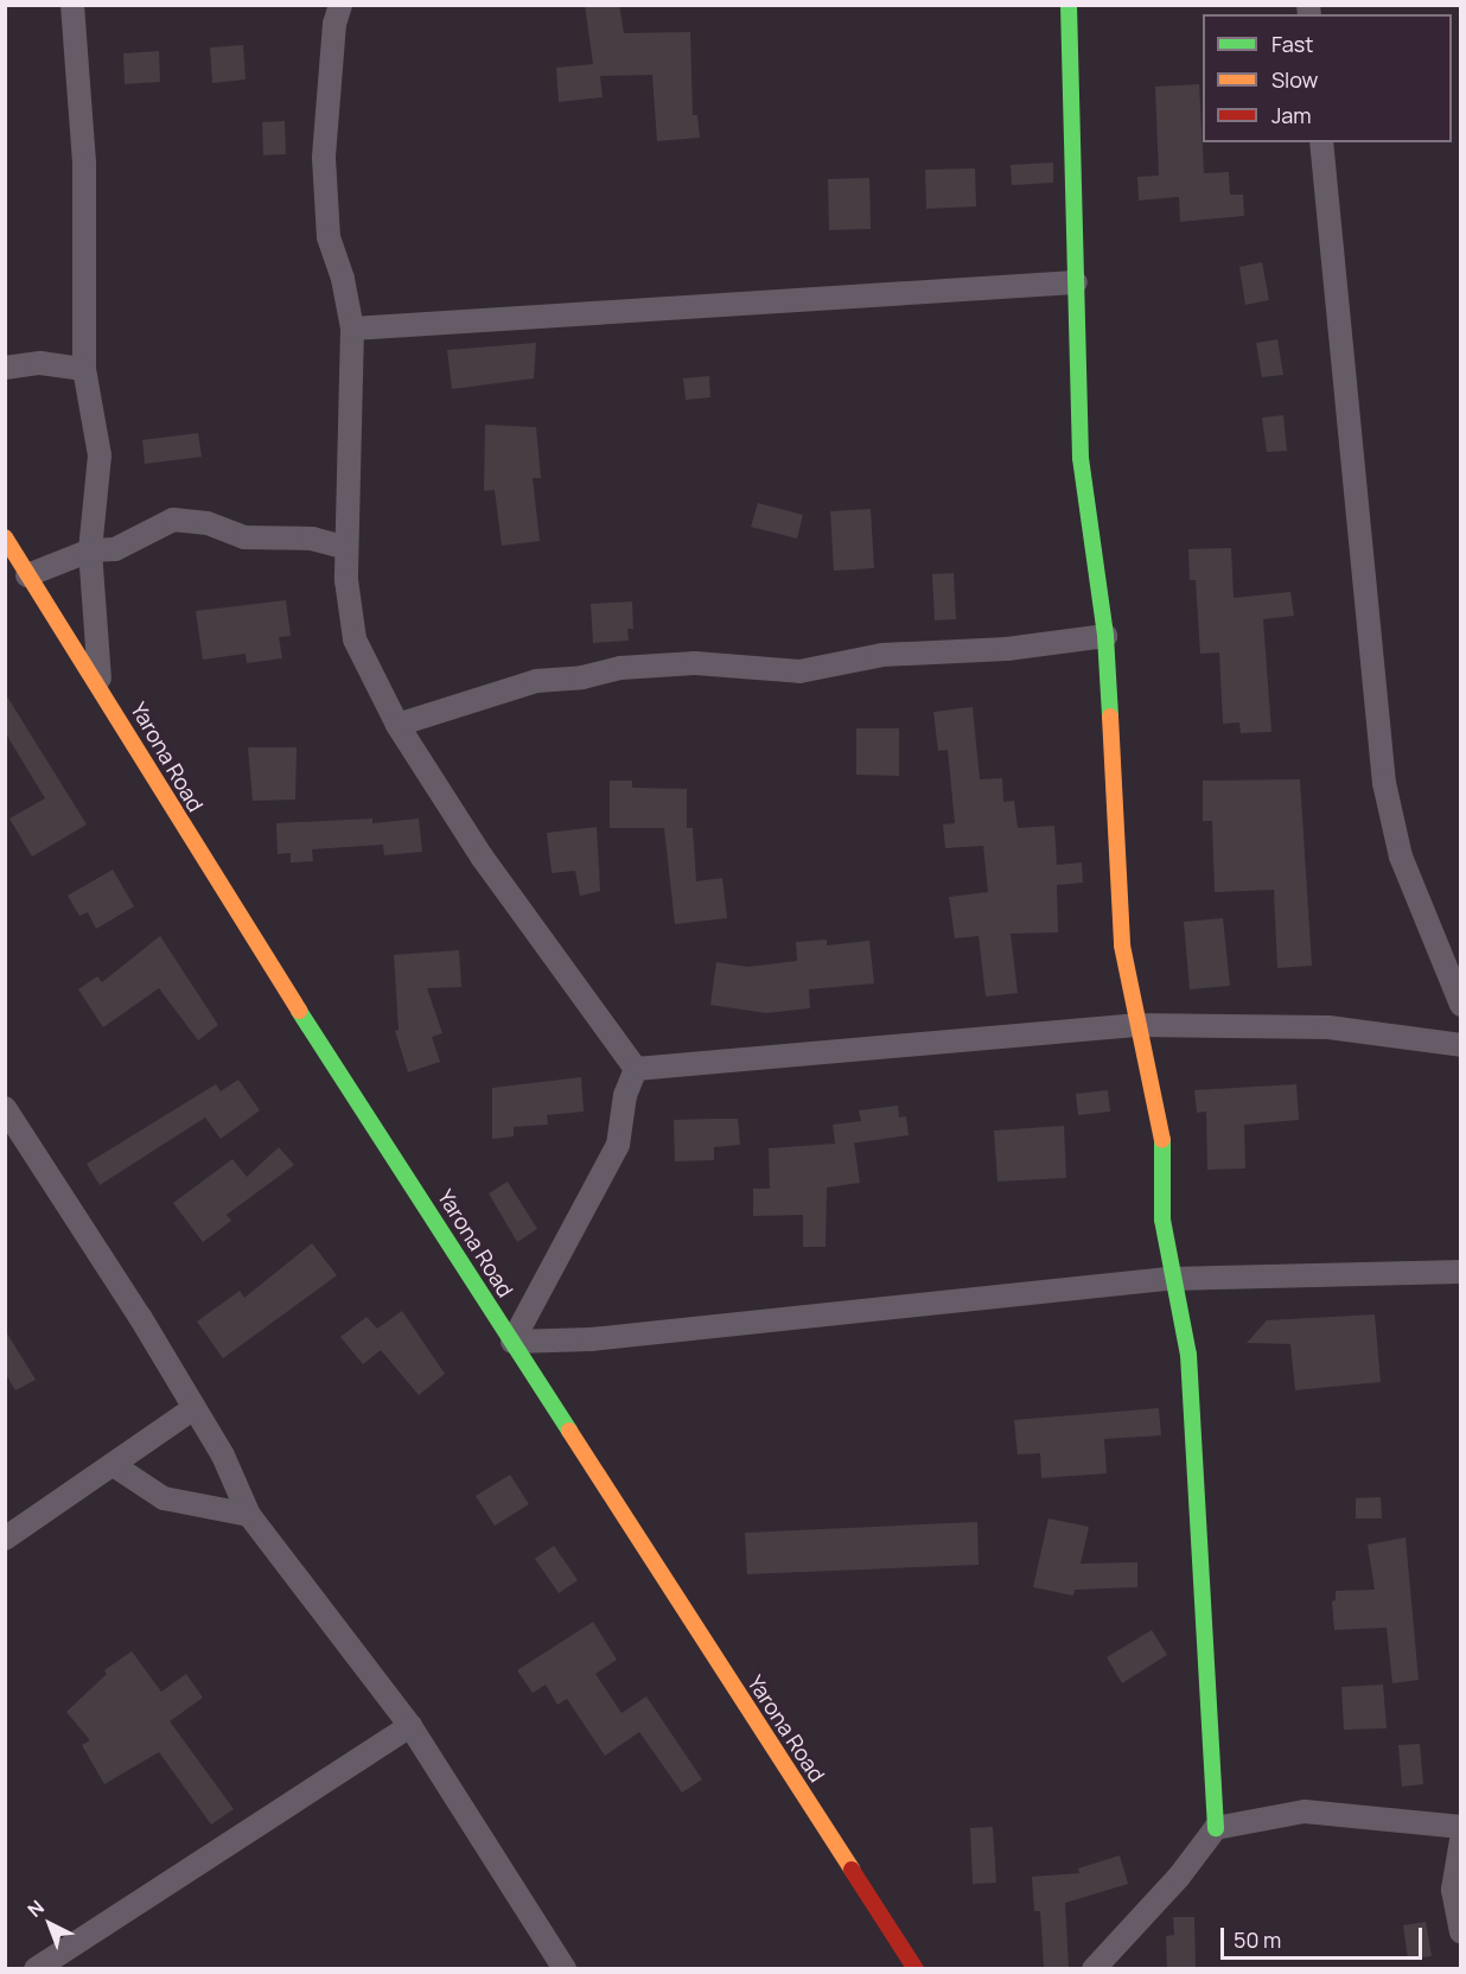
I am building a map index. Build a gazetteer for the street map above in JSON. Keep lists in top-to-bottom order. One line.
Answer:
{"streets":{"street":["Yarona Road"]},"legend":["Fast","Slow","Jam"],"scale_bar":"50 m","north":"top left"}
